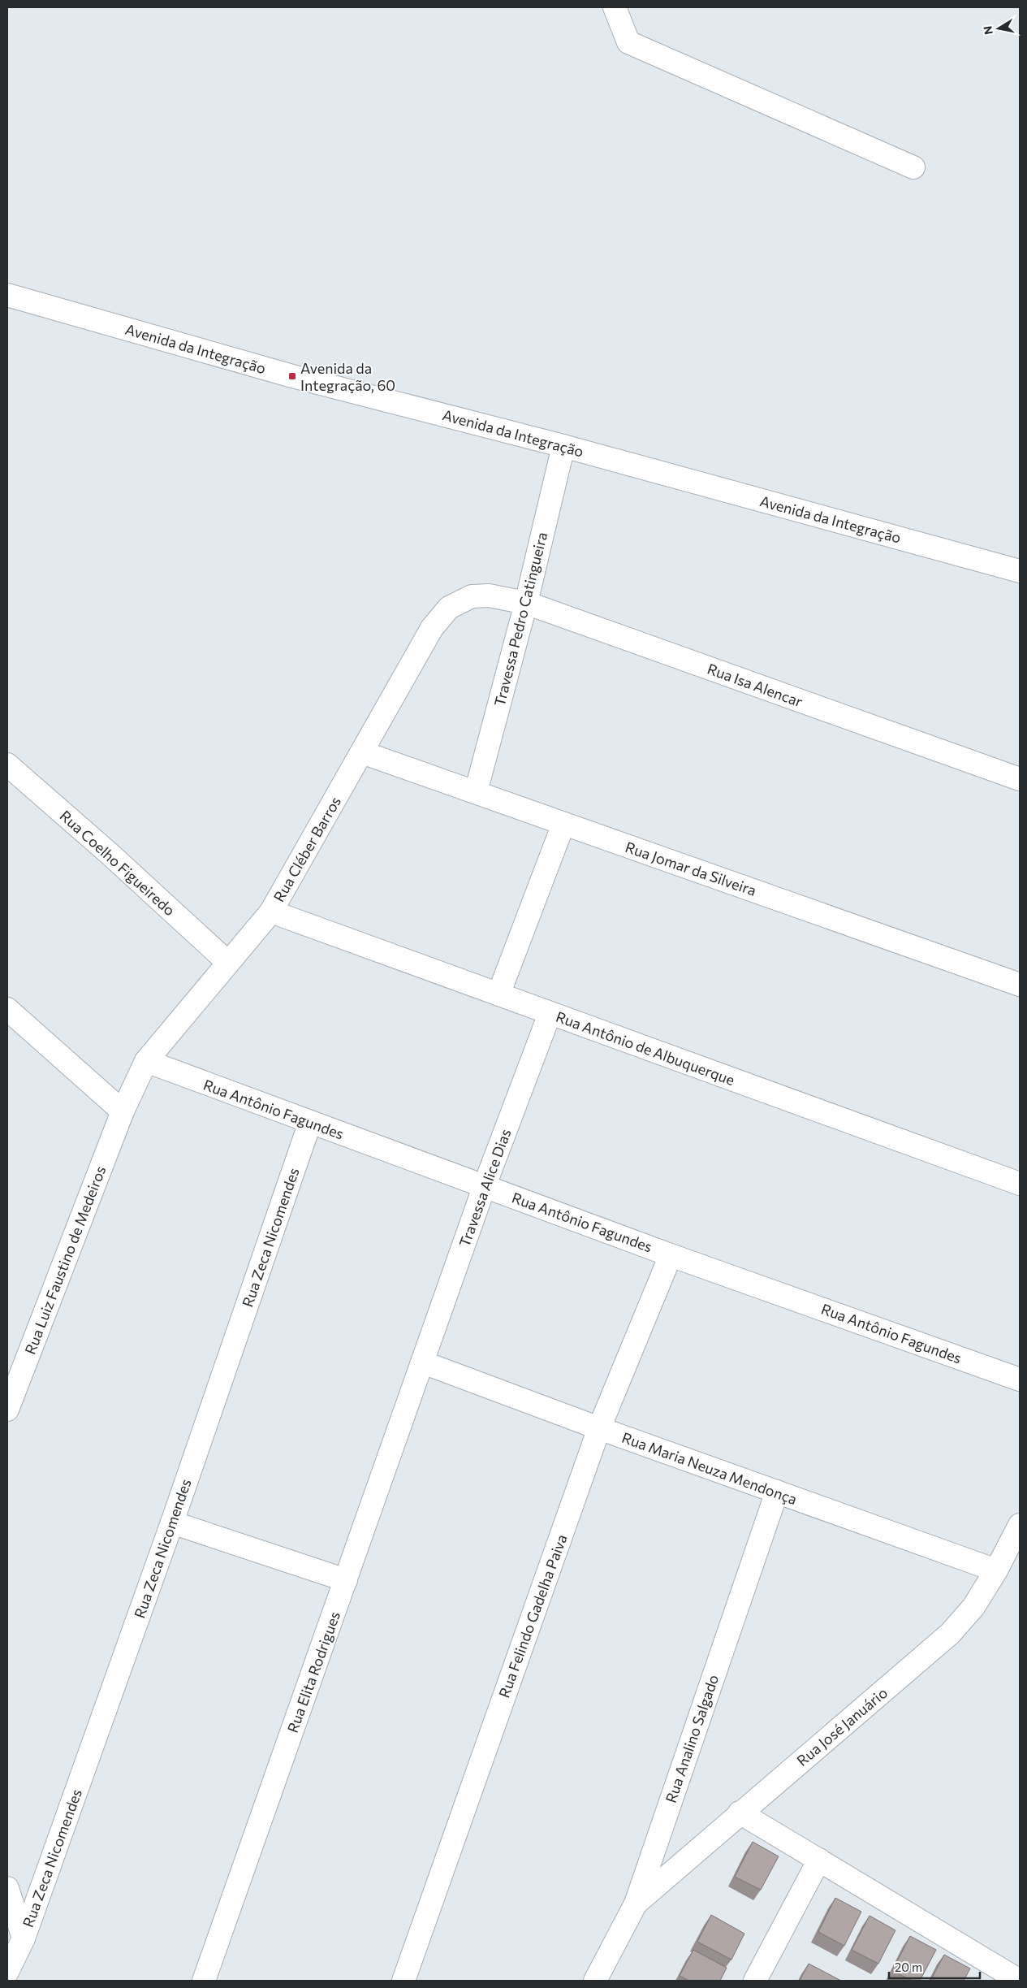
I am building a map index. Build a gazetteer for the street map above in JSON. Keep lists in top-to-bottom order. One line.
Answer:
{"streets":{"street":["Avenida da Integração","Travessa Pedro Catingueira","Rua Isa Alencar","Rua Cléber Barros","Rua Coelho Figueiredo","Rua Jomar da Silveira","Rua Antônio de Albuquerque","Rua Antônio Fagundes","Travessa Alice Dias","Rua Zeca Nicomendes","Rua Luiz Faustino de Medeiros","Rua Maria Neuza Mendonça","Rua Felindo Gadelha Paiva","Rua Elita Rodrigues","Rua José Januário","Rua Analino Salgado"]},"crossings":[["Avenida da Integração","Travessa Pedro Catingueira"],["Travessa Pedro Catingueira","Rua Isa Alencar"],["Travessa Pedro Catingueira","Rua Jomar da Silveira"],["Rua Isa Alencar","Rua Cléber Barros"],["Rua Cléber Barros","Rua Coelho Figueiredo"],["Rua Cléber Barros","Rua Jomar da Silveira"],["Rua Cléber Barros","Rua Antônio de Albuquerque"],["Rua Cléber Barros","Rua Antônio Fagundes"],["Rua Cléber Barros","Rua Luiz Faustino de Medeiros"],["Rua Antônio de Albuquerque","Travessa Alice Dias"],["Rua Antônio Fagundes","Travessa Alice Dias"],["Rua Antônio Fagundes","Rua Zeca Nicomendes"],["Rua Antônio Fagundes","Rua Felindo Gadelha Paiva"],["Travessa Alice Dias","Rua Maria Neuza Mendonça"],["Travessa Alice Dias","Rua Elita Rodrigues"],["Rua Maria Neuza Mendonça","Rua Felindo Gadelha Paiva"],["Rua Maria Neuza Mendonça","Rua Elita Rodrigues"],["Rua Maria Neuza Mendonça","Rua José Januário"],["Rua Maria Neuza Mendonça","Rua Analino Salgado"],["Rua José Januário","Rua Analino Salgado"]],"places":{"transit":["Avenida da Integração, 60"]},"scale_bar":"20 m","north":"left"}
